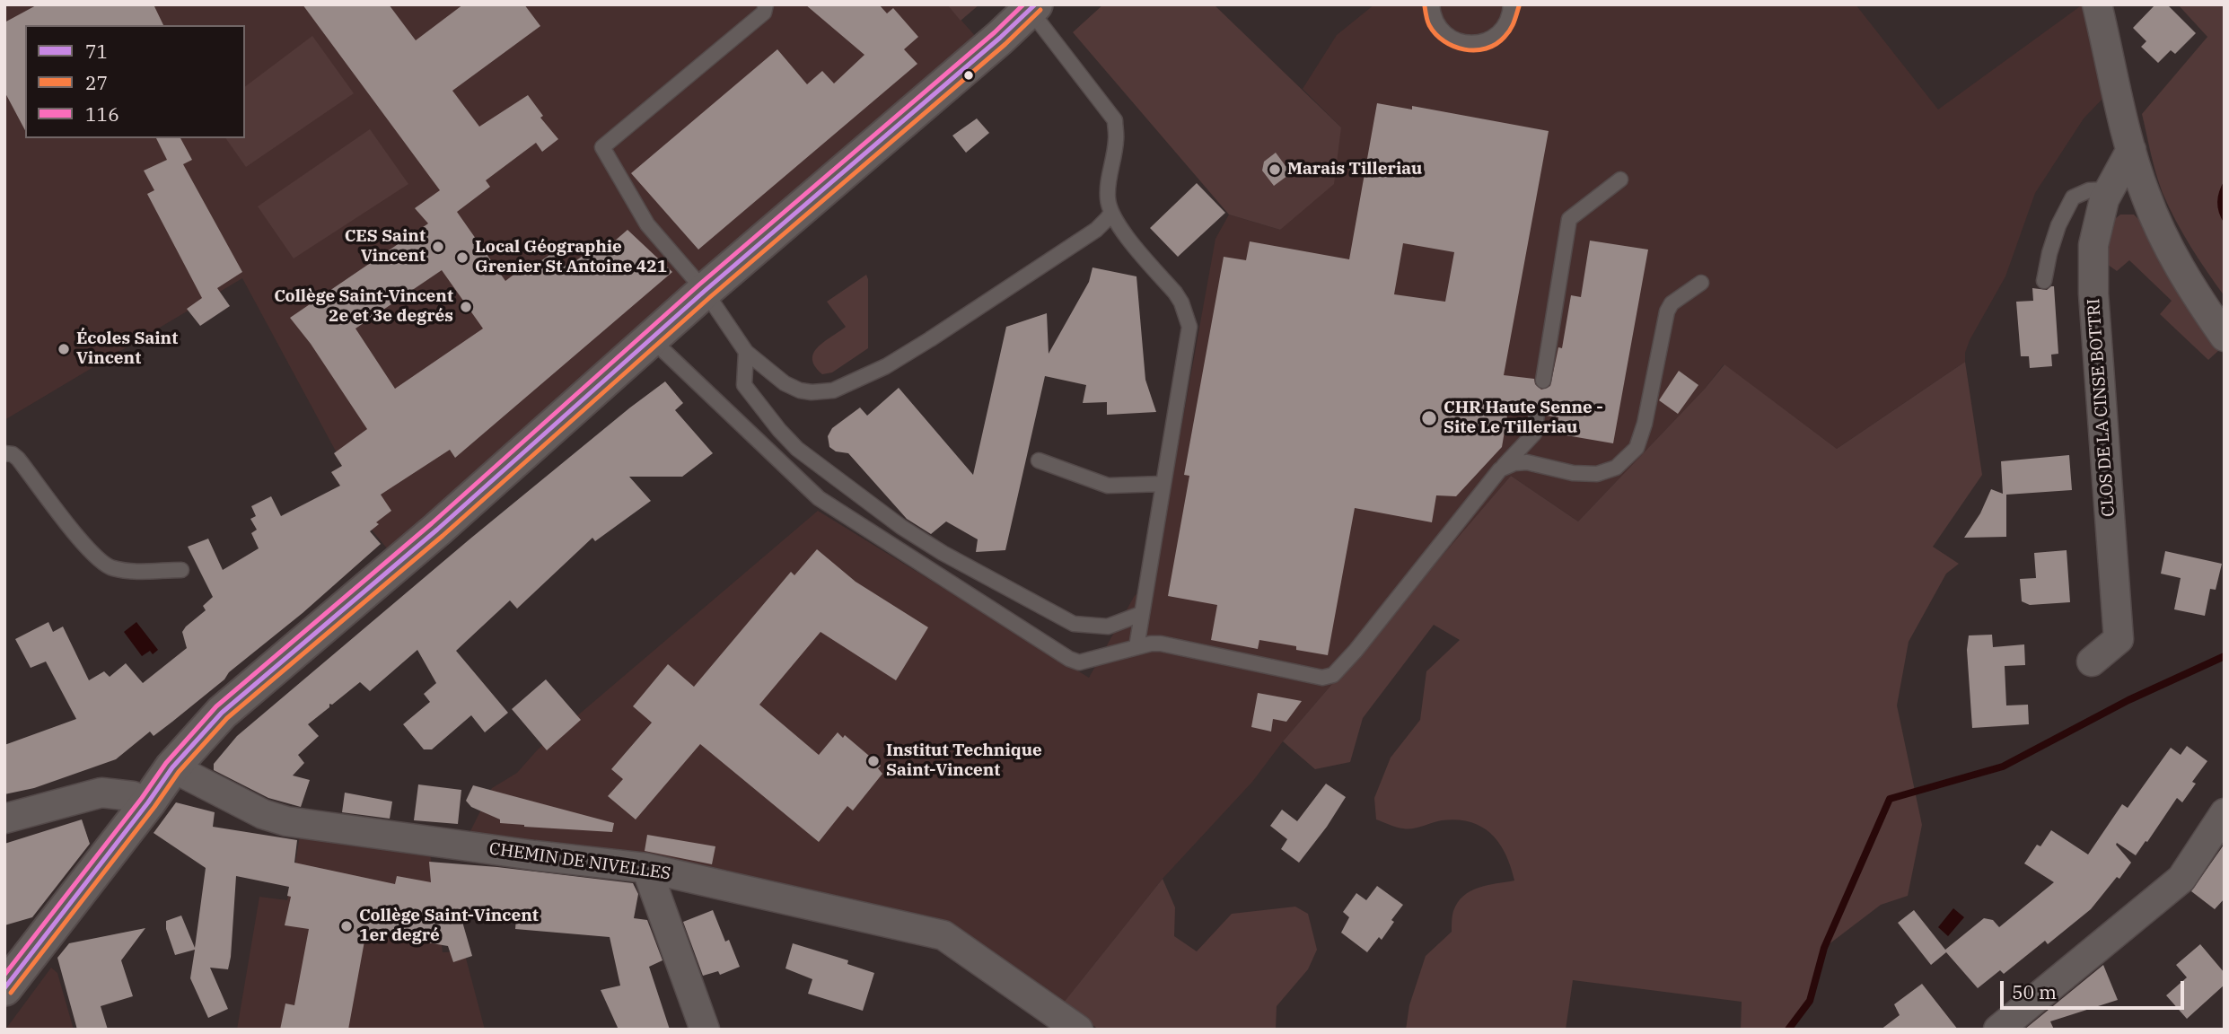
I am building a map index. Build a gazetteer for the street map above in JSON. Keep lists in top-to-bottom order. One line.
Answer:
{"streets":{"street":["CLOS DE LA CINSE BOTTRI","CHEMIN DE NIVELLES"]},"places":["Marais Tilleriau","CES Saint Vincent","Local Géographie Grenier St Antoine 421","Collège Saint-Vincent 2e et 3e degrés","Écoles Saint Vincent","CHR Haute Senne - Site Le Tilleriau","Institut Technique Saint-Vincent","Collège Saint-Vincent 1er degré"],"lines":["transit line 71","transit line 116","transit line 27"],"legend":["71","27","116"],"scale_bar":"50 m"}
